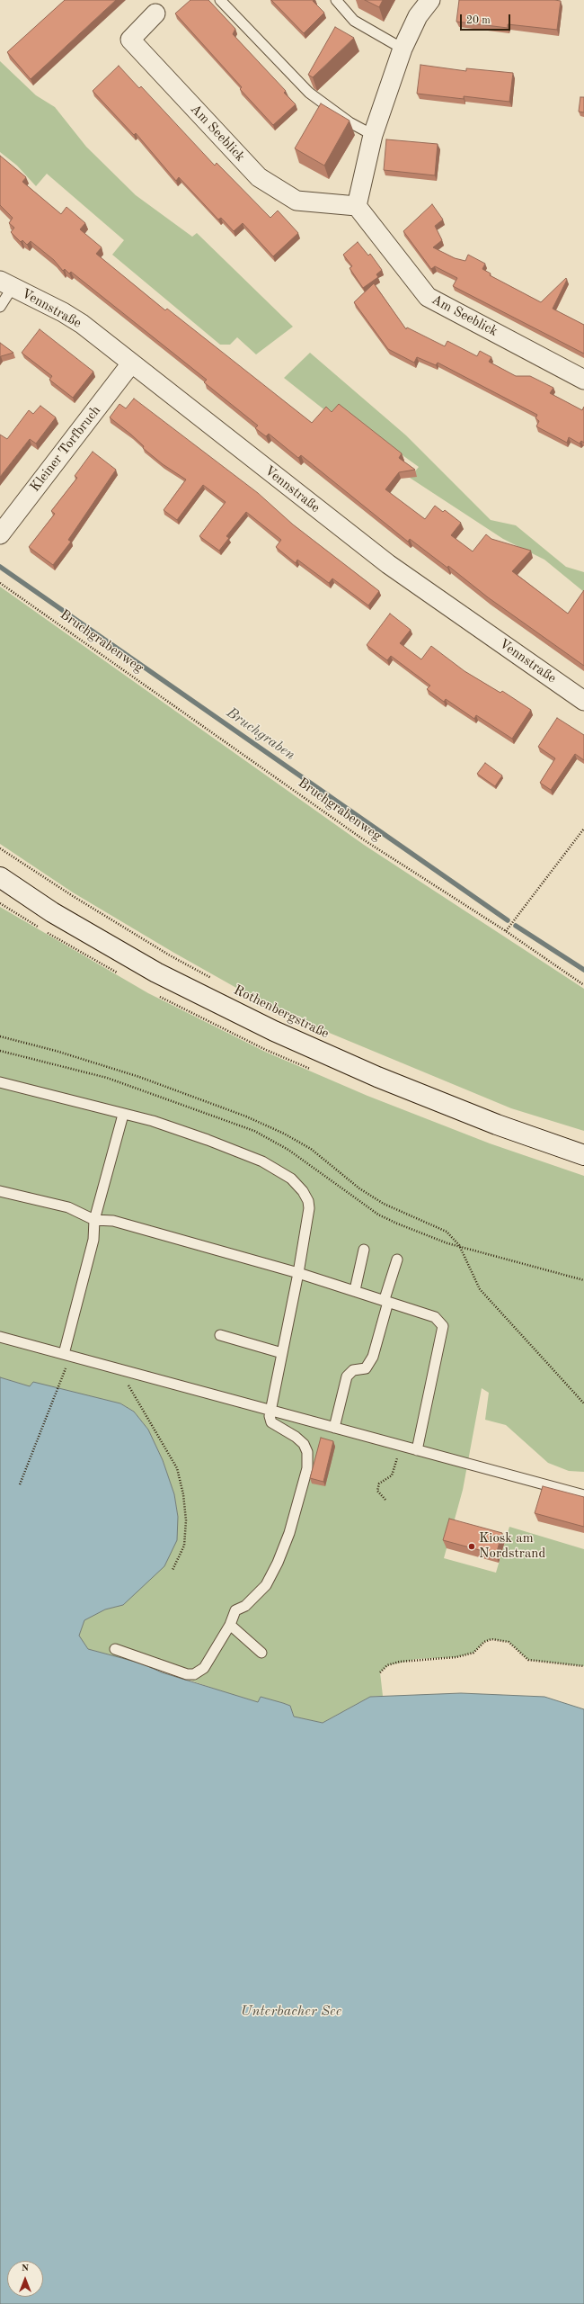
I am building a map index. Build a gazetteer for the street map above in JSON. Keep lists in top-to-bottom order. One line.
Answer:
{"streets":{"main road":["Rothenbergstraße"],"street":["Am Seeblick","Vennstraße","Kleiner Torfbruch"],"path":["Bruchgrabenweg"]},"crossings":[["Vennstraße","Kleiner Torfbruch"]],"water":["Bruchgraben","Unterbacher See"],"places":["Kiosk am Nordstrand"],"scale_bar":"20 m","north":"top"}
